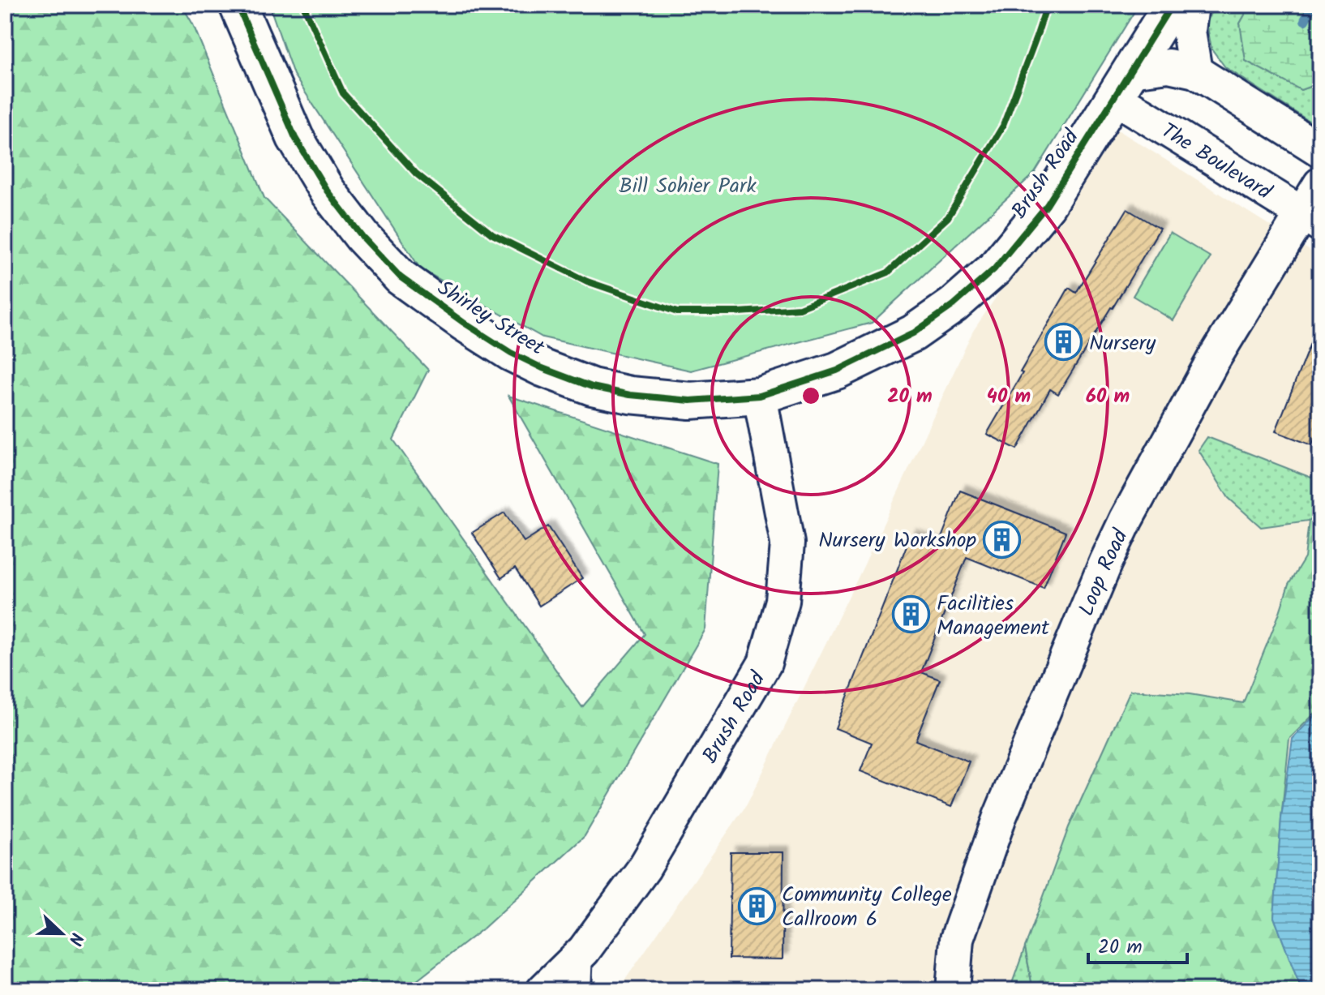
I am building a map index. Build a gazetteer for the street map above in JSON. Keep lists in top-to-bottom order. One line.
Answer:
{"streets":{"street":["The Boulevard","Brush Road","Shirley Street","Loop Road"]},"crossings":[["The Boulevard","Brush Road"],["The Boulevard","Loop Road"],["Brush Road","Shirley Street"]],"parks":["Bill Sohier Park"],"places":{"building":["Nursery","Nursery Workshop","Facilities Management","Community College Callroom 6"]},"scale_bar":"20 m","north":"right","rings":["20 m","40 m","60 m"]}
